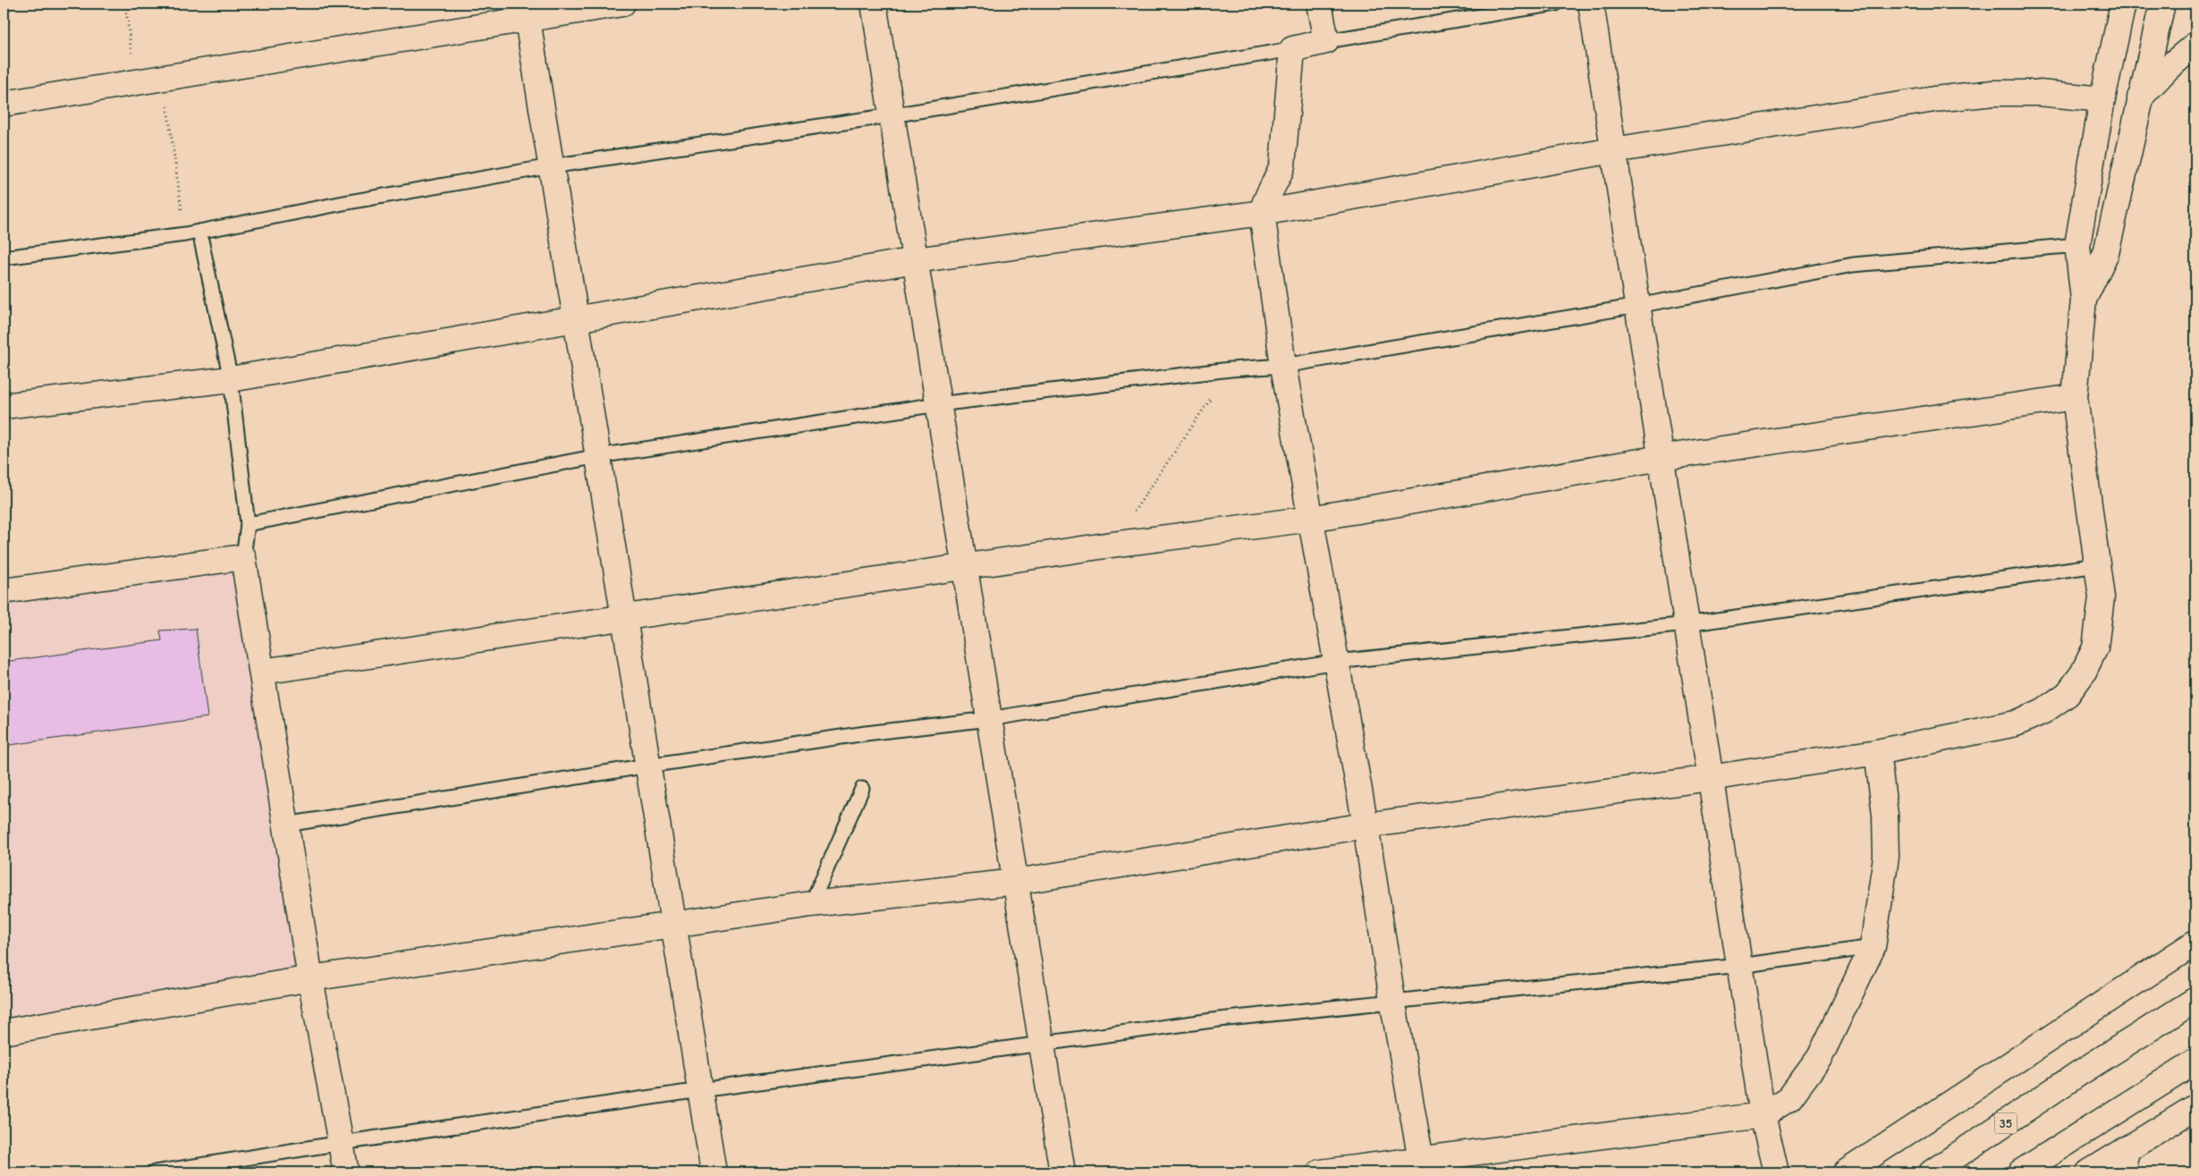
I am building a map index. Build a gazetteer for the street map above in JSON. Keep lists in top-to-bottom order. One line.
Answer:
{"streets":{"main road":["35"]}}
